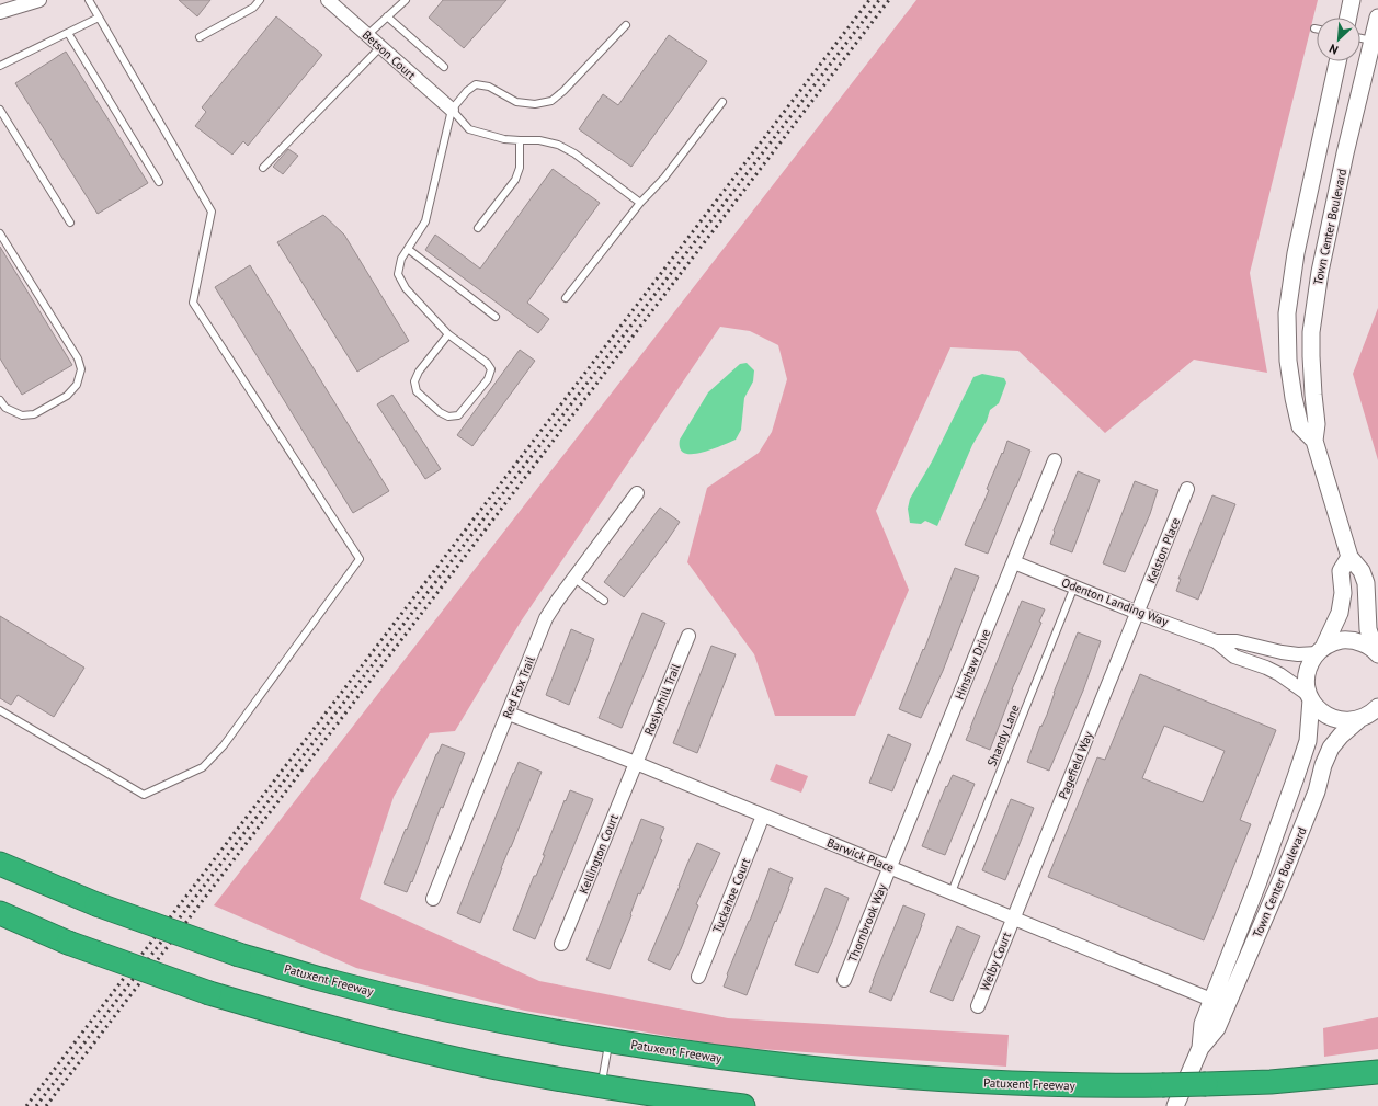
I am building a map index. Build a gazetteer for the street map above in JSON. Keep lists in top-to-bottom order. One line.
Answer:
{"streets":{"highway":["Patuxent Freeway"],"street":["Betson Court","Town Center Boulevard","Kelston Place","Odenton Landing Way","Hinshaw Drive","Red Fox Trail","Roslynhill Trail","Pagefield Way","Kellington Court","Barwick Place","Tuckahoe Court","Thornbrook Way","Welby Court"],"lane":["Shandy Lane"]},"crossings":[["Town Center Boulevard","Odenton Landing Way"],["Town Center Boulevard","Barwick Place"],["Kelston Place","Odenton Landing Way"],["Kelston Place","Pagefield Way"],["Odenton Landing Way","Hinshaw Drive"],["Odenton Landing Way","Shandy Lane"],["Odenton Landing Way","Pagefield Way"],["Hinshaw Drive","Barwick Place"],["Hinshaw Drive","Thornbrook Way"],["Red Fox Trail","Barwick Place"],["Roslynhill Trail","Kellington Court"],["Roslynhill Trail","Barwick Place"],["Shandy Lane","Barwick Place"],["Pagefield Way","Barwick Place"],["Pagefield Way","Welby Court"],["Kellington Court","Barwick Place"],["Barwick Place","Tuckahoe Court"],["Barwick Place","Thornbrook Way"],["Barwick Place","Welby Court"]],"north":"bottom left"}
